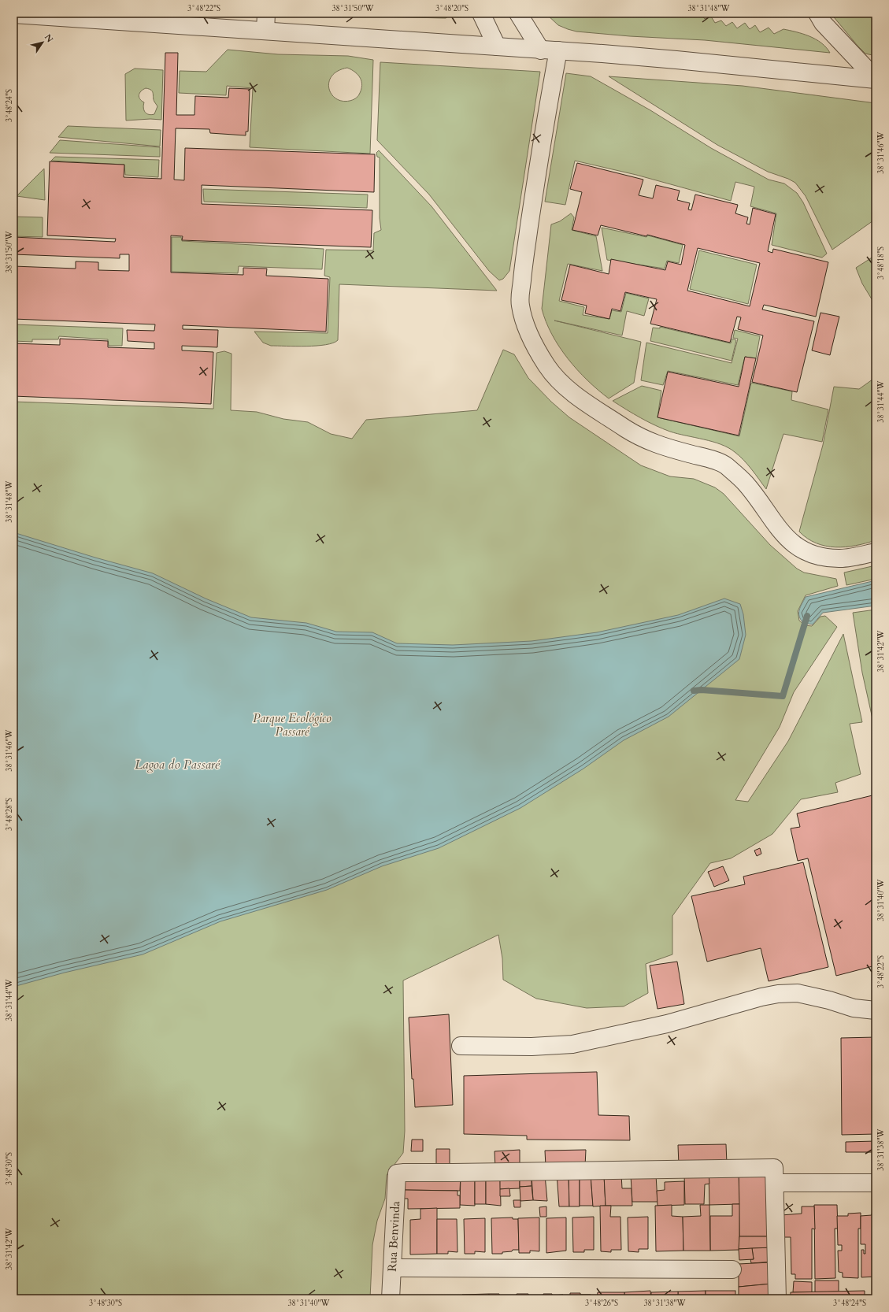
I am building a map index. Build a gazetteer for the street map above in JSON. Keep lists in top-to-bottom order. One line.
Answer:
{"streets":{"street":["Rua Benvinda"]},"water":["Lagoa do Passaré"],"parks":["Parque Ecológico Passaré"],"north":"top right","coordinates":["3°48'22\"S","38°31'50\"W","3°48'20\"S","38°31'48\"W","3°48'24\"S","38°31'46\"W","3°48'18\"S","38°31'44\"W","38°31'42\"W","3°48'28\"S","38°31'40\"W","38°31'38\"W","3°48'30\"S","3°48'26\"S"]}
